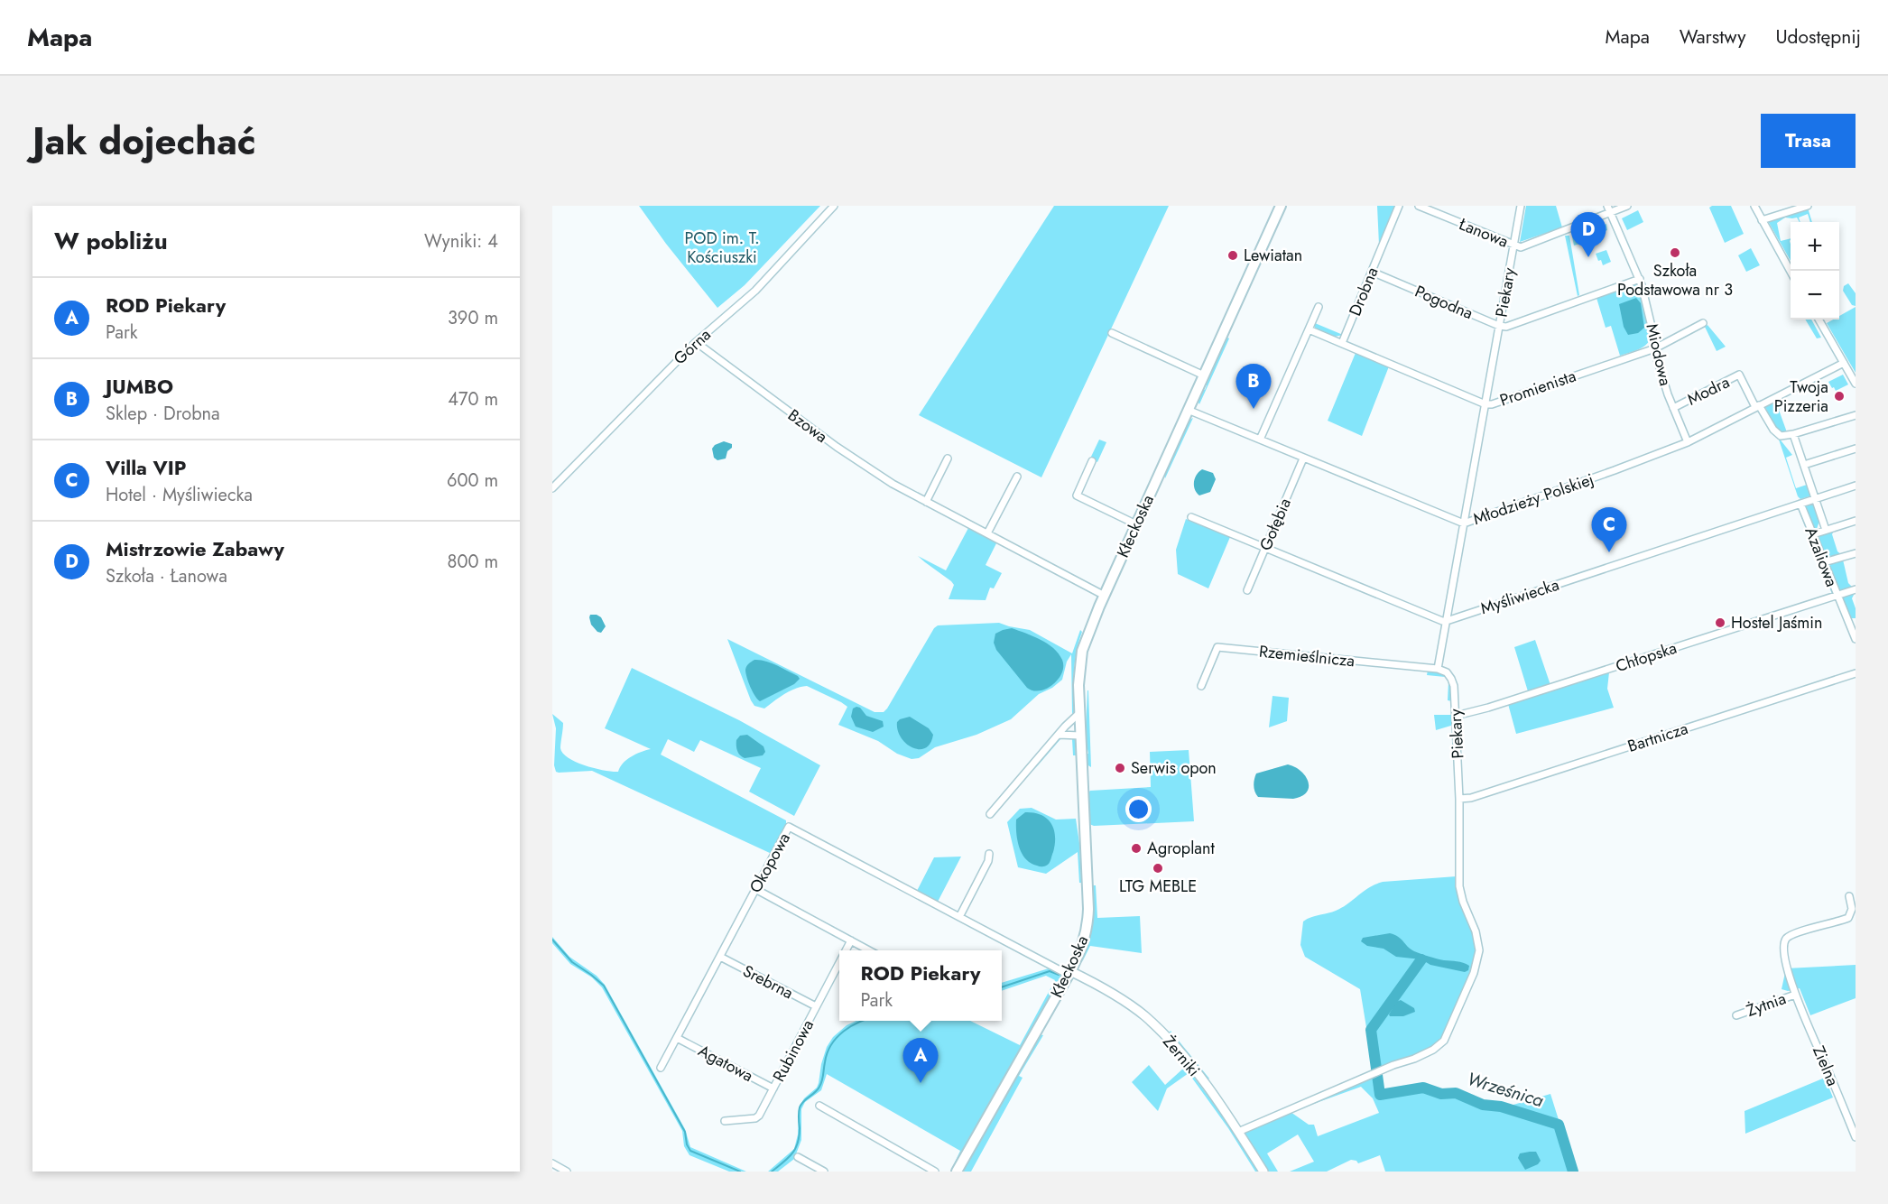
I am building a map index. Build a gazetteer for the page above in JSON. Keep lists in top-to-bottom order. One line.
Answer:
{"streets":{"main road":["Kłeckoska"],"street":["Łanowa","Drobna","Piekary","Pogodna","Górna","Miodowa","Promienista","Modra","Bzowa","Młodzieży Polskiej","Gołębia","Azaliowa","Myśliwiecka","Rzemieślnicza","Chłopska","Bartnicza","Okopowa","Srebrna","Żytnia","Rubinowa","Żerniki","Agatowa","Zielna"]},"crossings":[["Łanowa","Piekary"],["Łanowa","Miodowa"],["Drobna","Pogodna"],["Drobna","Promienista"],["Piekary","Pogodna"],["Piekary","Promienista"],["Piekary","Młodzieży Polskiej"],["Piekary","Myśliwiecka"],["Piekary","Rzemieślnicza"],["Piekary","Chłopska"],["Piekary","Bartnicza"],["Piekary","Żerniki"],["Górna","Bzowa"],["Miodowa","Promienista"],["Miodowa","Modra"],["Miodowa","Młodzieży Polskiej"],["Modra","Młodzieży Polskiej"],["Bzowa","Kłeckoska"],["Młodzieży Polskiej","Gołębia"],["Młodzieży Polskiej","Kłeckoska"],["Kłeckoska","Okopowa"],["Kłeckoska","Żerniki"],["Azaliowa","Myśliwiecka"],["Azaliowa","Chłopska"],["Okopowa","Srebrna"],["Okopowa","Żerniki"],["Okopowa","Agatowa"],["Srebrna","Rubinowa"],["Żytnia","Zielna"],["Rubinowa","Agatowa"]],"water":["Wrześnica"],"parks":["POD im. T. Kościuszki"],"places":["Szkoła Podstawowa nr 3","Lewiatan","Twoja Pizzeria","Hostel Jaśmin","Serwis opon","Agroplant","LTG MEBLE"],"page":{"header":"Mapa","nav":["Mapa","Warstwy","Udostępnij"],"title":"Jak dojechać","buttons":"Trasa","heading":["W pobliżu","Wyniki: 4"],"pins":["D","B","C","A"],"map_buttons":["+","−"],"list":[{"mark":"A","name":"ROD Piekary","note":"Park","value":"390 m"},{"mark":"B","name":"JUMBO","note":"Sklep · Drobna","value":"470 m"},{"mark":"C","name":"Villa VIP","note":"Hotel · Myśliwiecka","value":"600 m"},{"mark":"D","name":"Mistrzowie Zabawy","note":"Szkoła · Łanowa","value":"800 m"}],"popup":["ROD Piekary","Park"]}}
